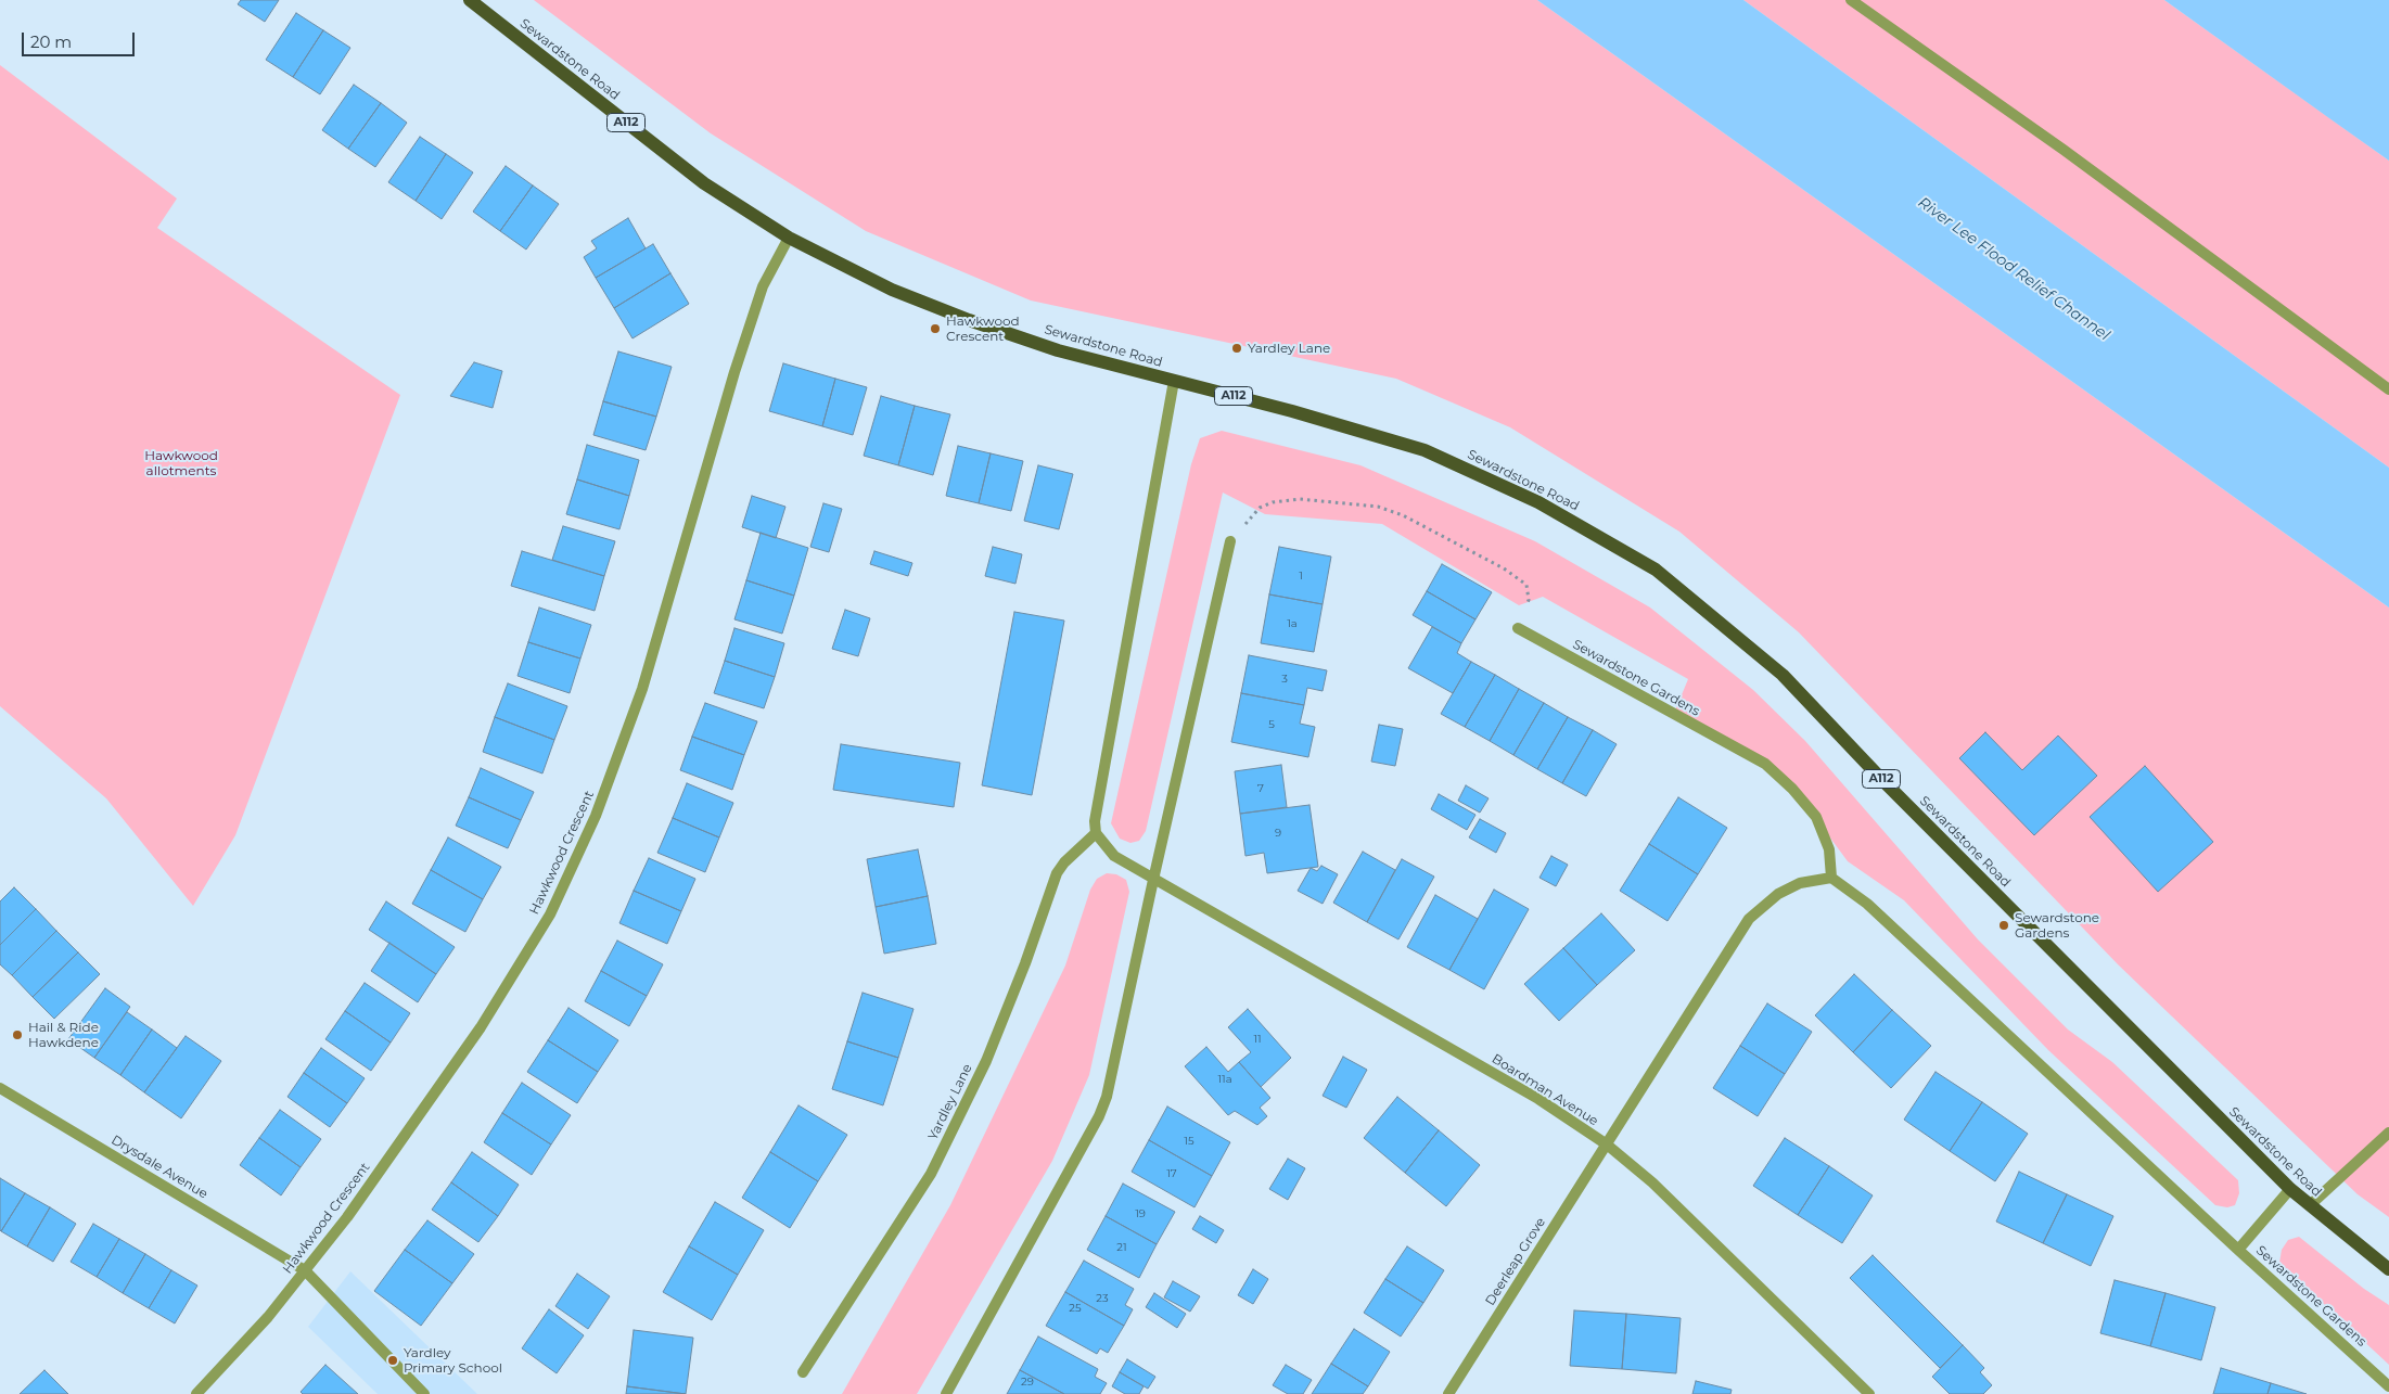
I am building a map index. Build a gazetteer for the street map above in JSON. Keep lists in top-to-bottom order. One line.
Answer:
{"streets":{"main road":["Sewardstone Road","A112"],"street":["Sewardstone Gardens","Hawkwood Crescent","Boardman Avenue","Yardley Lane","Drysdale Avenue","Deerleap Grove"]},"crossings":[["Sewardstone Road","Sewardstone Gardens"],["Sewardstone Road","Hawkwood Crescent"],["Hawkwood Crescent","Drysdale Avenue"],["Boardman Avenue","Deerleap Grove"]],"water":["River Lee Flood Relief Channel"],"parks":["Hawkwood allotments"],"places":["Hawkwood Crescent","Yardley Lane","Sewardstone Gardens","Hail & Ride Hawkdene","Yardley Primary School"],"house_numbers":["1","1a","3","5","7","9","11","11a","15","17","19","21","23","25","29"],"scale_bar":"20 m"}
